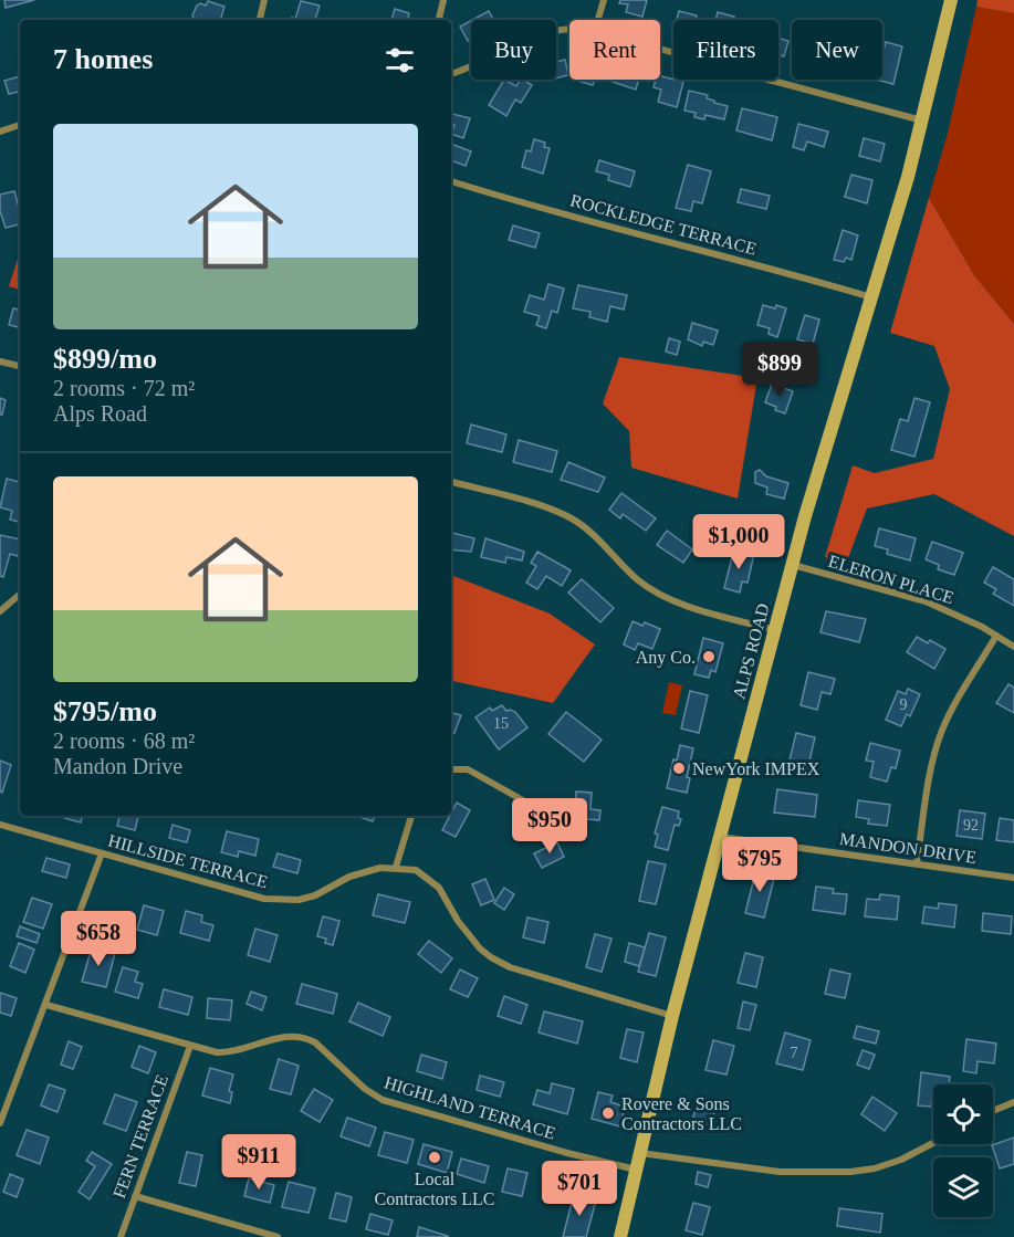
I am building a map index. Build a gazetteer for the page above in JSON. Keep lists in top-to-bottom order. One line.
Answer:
{"streets":{"main road":["ALPS ROAD"],"street":["ROCKLEDGE TERRACE","ELERON PLACE","MANDON DRIVE","HILLSIDE TERRACE","HIGHLAND TERRACE","FERN TERRACE"]},"crossings":[["ROCKLEDGE TERRACE","ALPS ROAD"],["ELERON PLACE","ALPS ROAD"],["ALPS ROAD","MANDON DRIVE"],["ALPS ROAD","HILLSIDE TERRACE"],["ALPS ROAD","HIGHLAND TERRACE"],["HIGHLAND TERRACE","FERN TERRACE"]],"places":["Any Co.","NewYork IMPEX","Rovere & Sons Contractors LLC","Local Contractors LLC"],"house_numbers":["9","15","92","7"],"page":{"chip":["Buy","Rent","Filters","New"],"heading":"7 homes","list":[{"name":"$899/mo","note":"2 rooms · 72 m² · Alps Road"},{"name":"$795/mo","note":"2 rooms · 68 m² · Mandon Drive"}],"price":["$899","$1,000","$950","$795","$658","$911","$701"]}}
